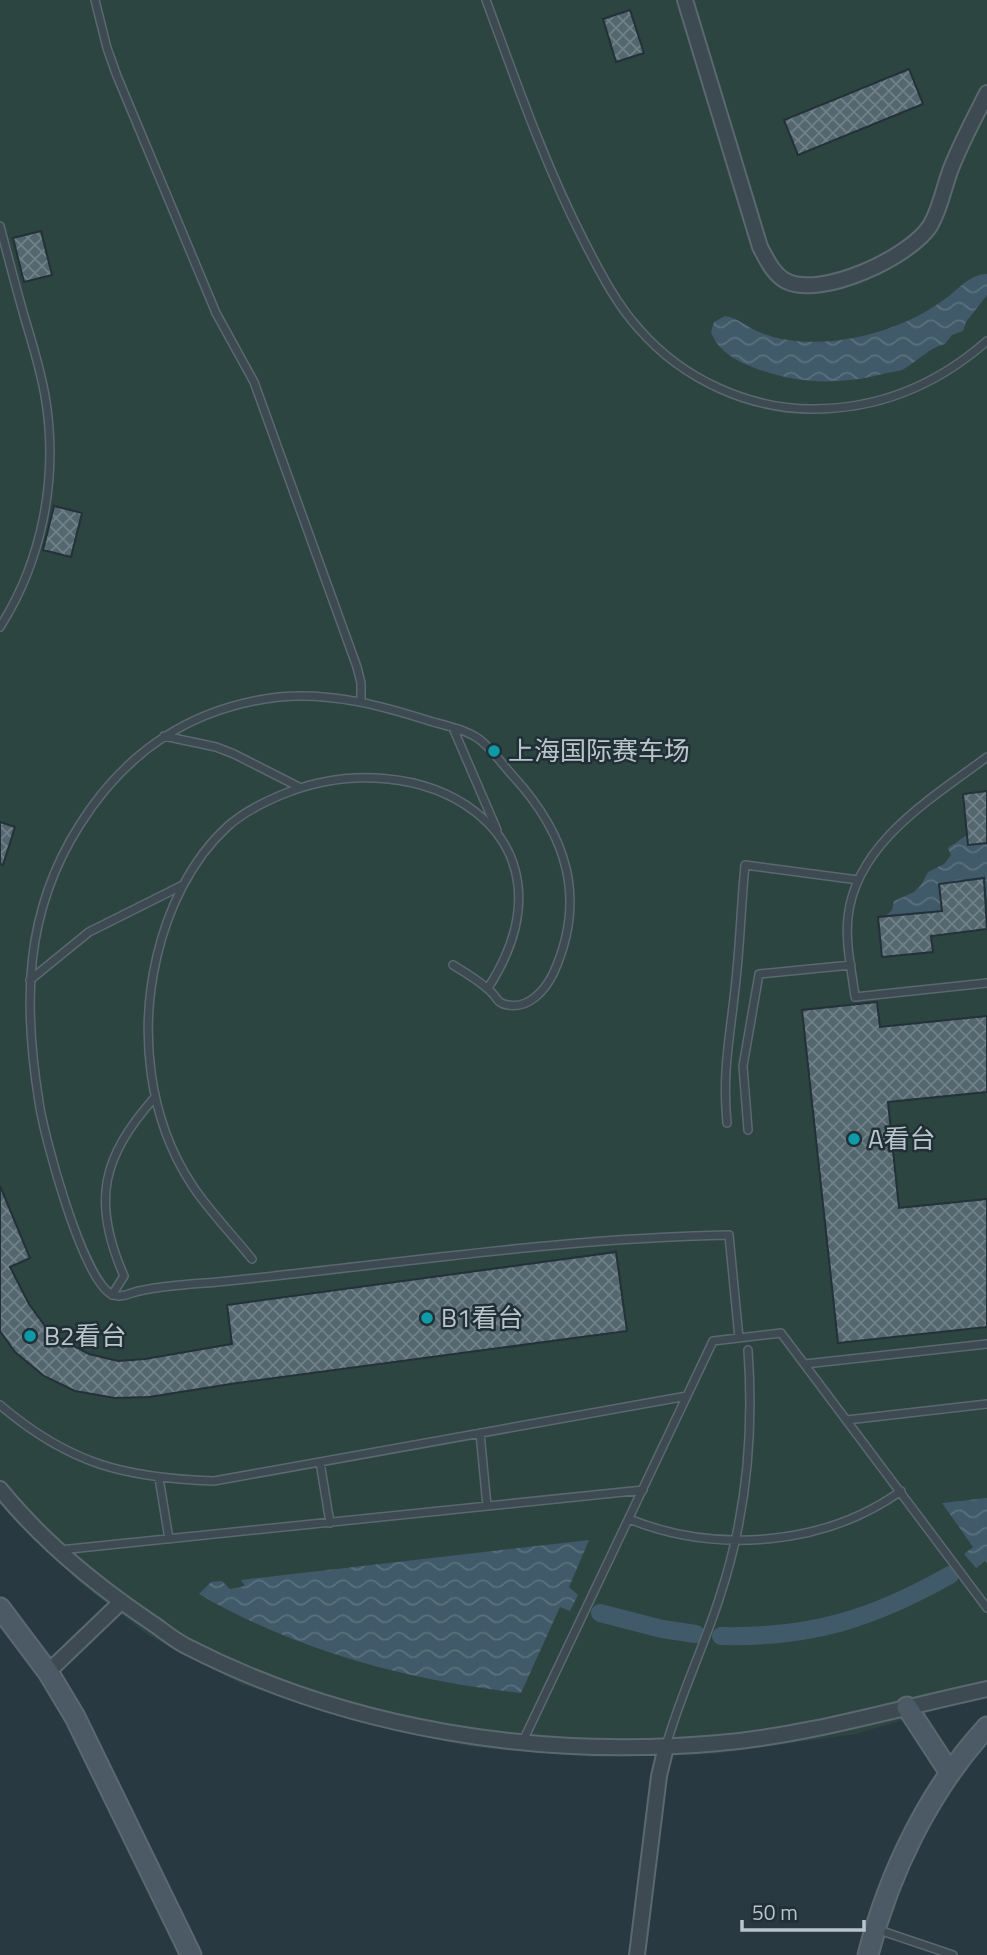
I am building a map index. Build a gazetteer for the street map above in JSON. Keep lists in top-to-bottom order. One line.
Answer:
{"places":["上海国际赛车场","A看台","B1看台","B2看台"],"scale_bar":"50 m"}
